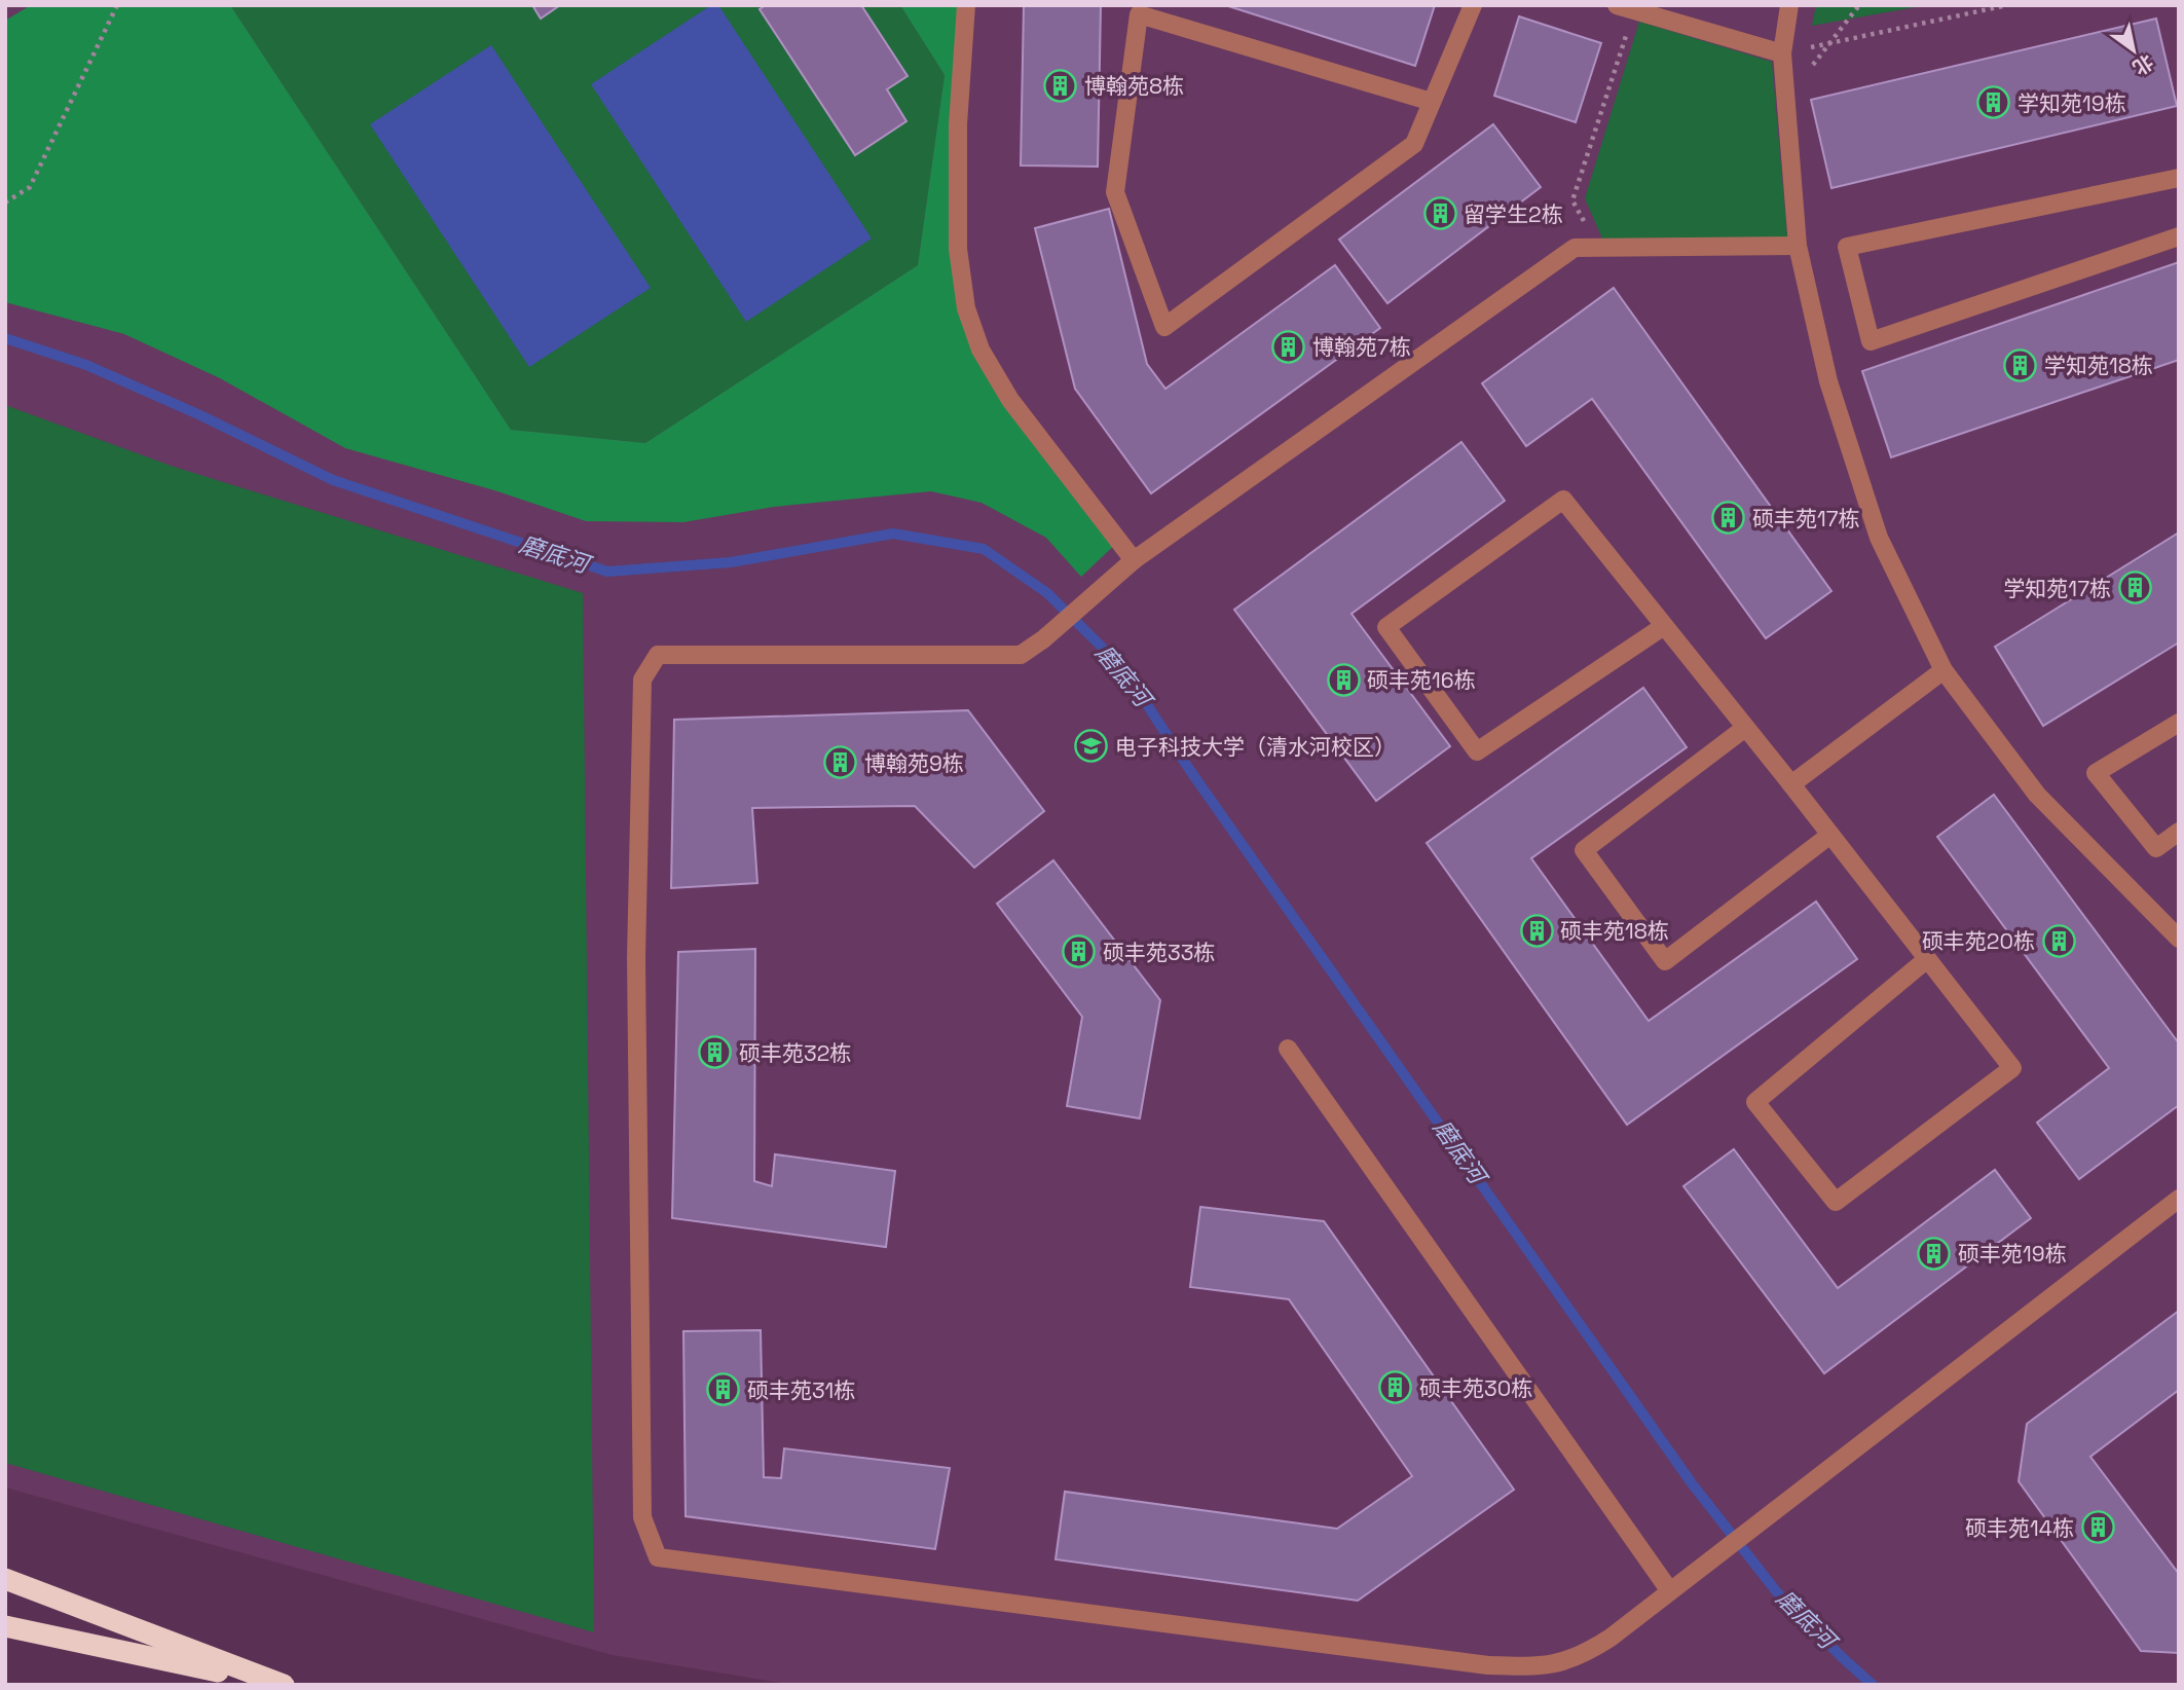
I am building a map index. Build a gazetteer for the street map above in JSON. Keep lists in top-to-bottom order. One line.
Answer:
{"water":["磨底河"],"places":{"building":["博翰苑8栋","学知苑19栋","留学生2栋","博翰苑7栋","学知苑18栋","硕丰苑17栋","学知苑17栋","硕丰苑16栋","博翰苑9栋","硕丰苑18栋","硕丰苑20栋","硕丰苑33栋","硕丰苑32栋","硕丰苑19栋","硕丰苑30栋","硕丰苑31栋","硕丰苑14栋"],"school or university":["电子科技大学（清水河校区）"]},"north":"bottom right"}
